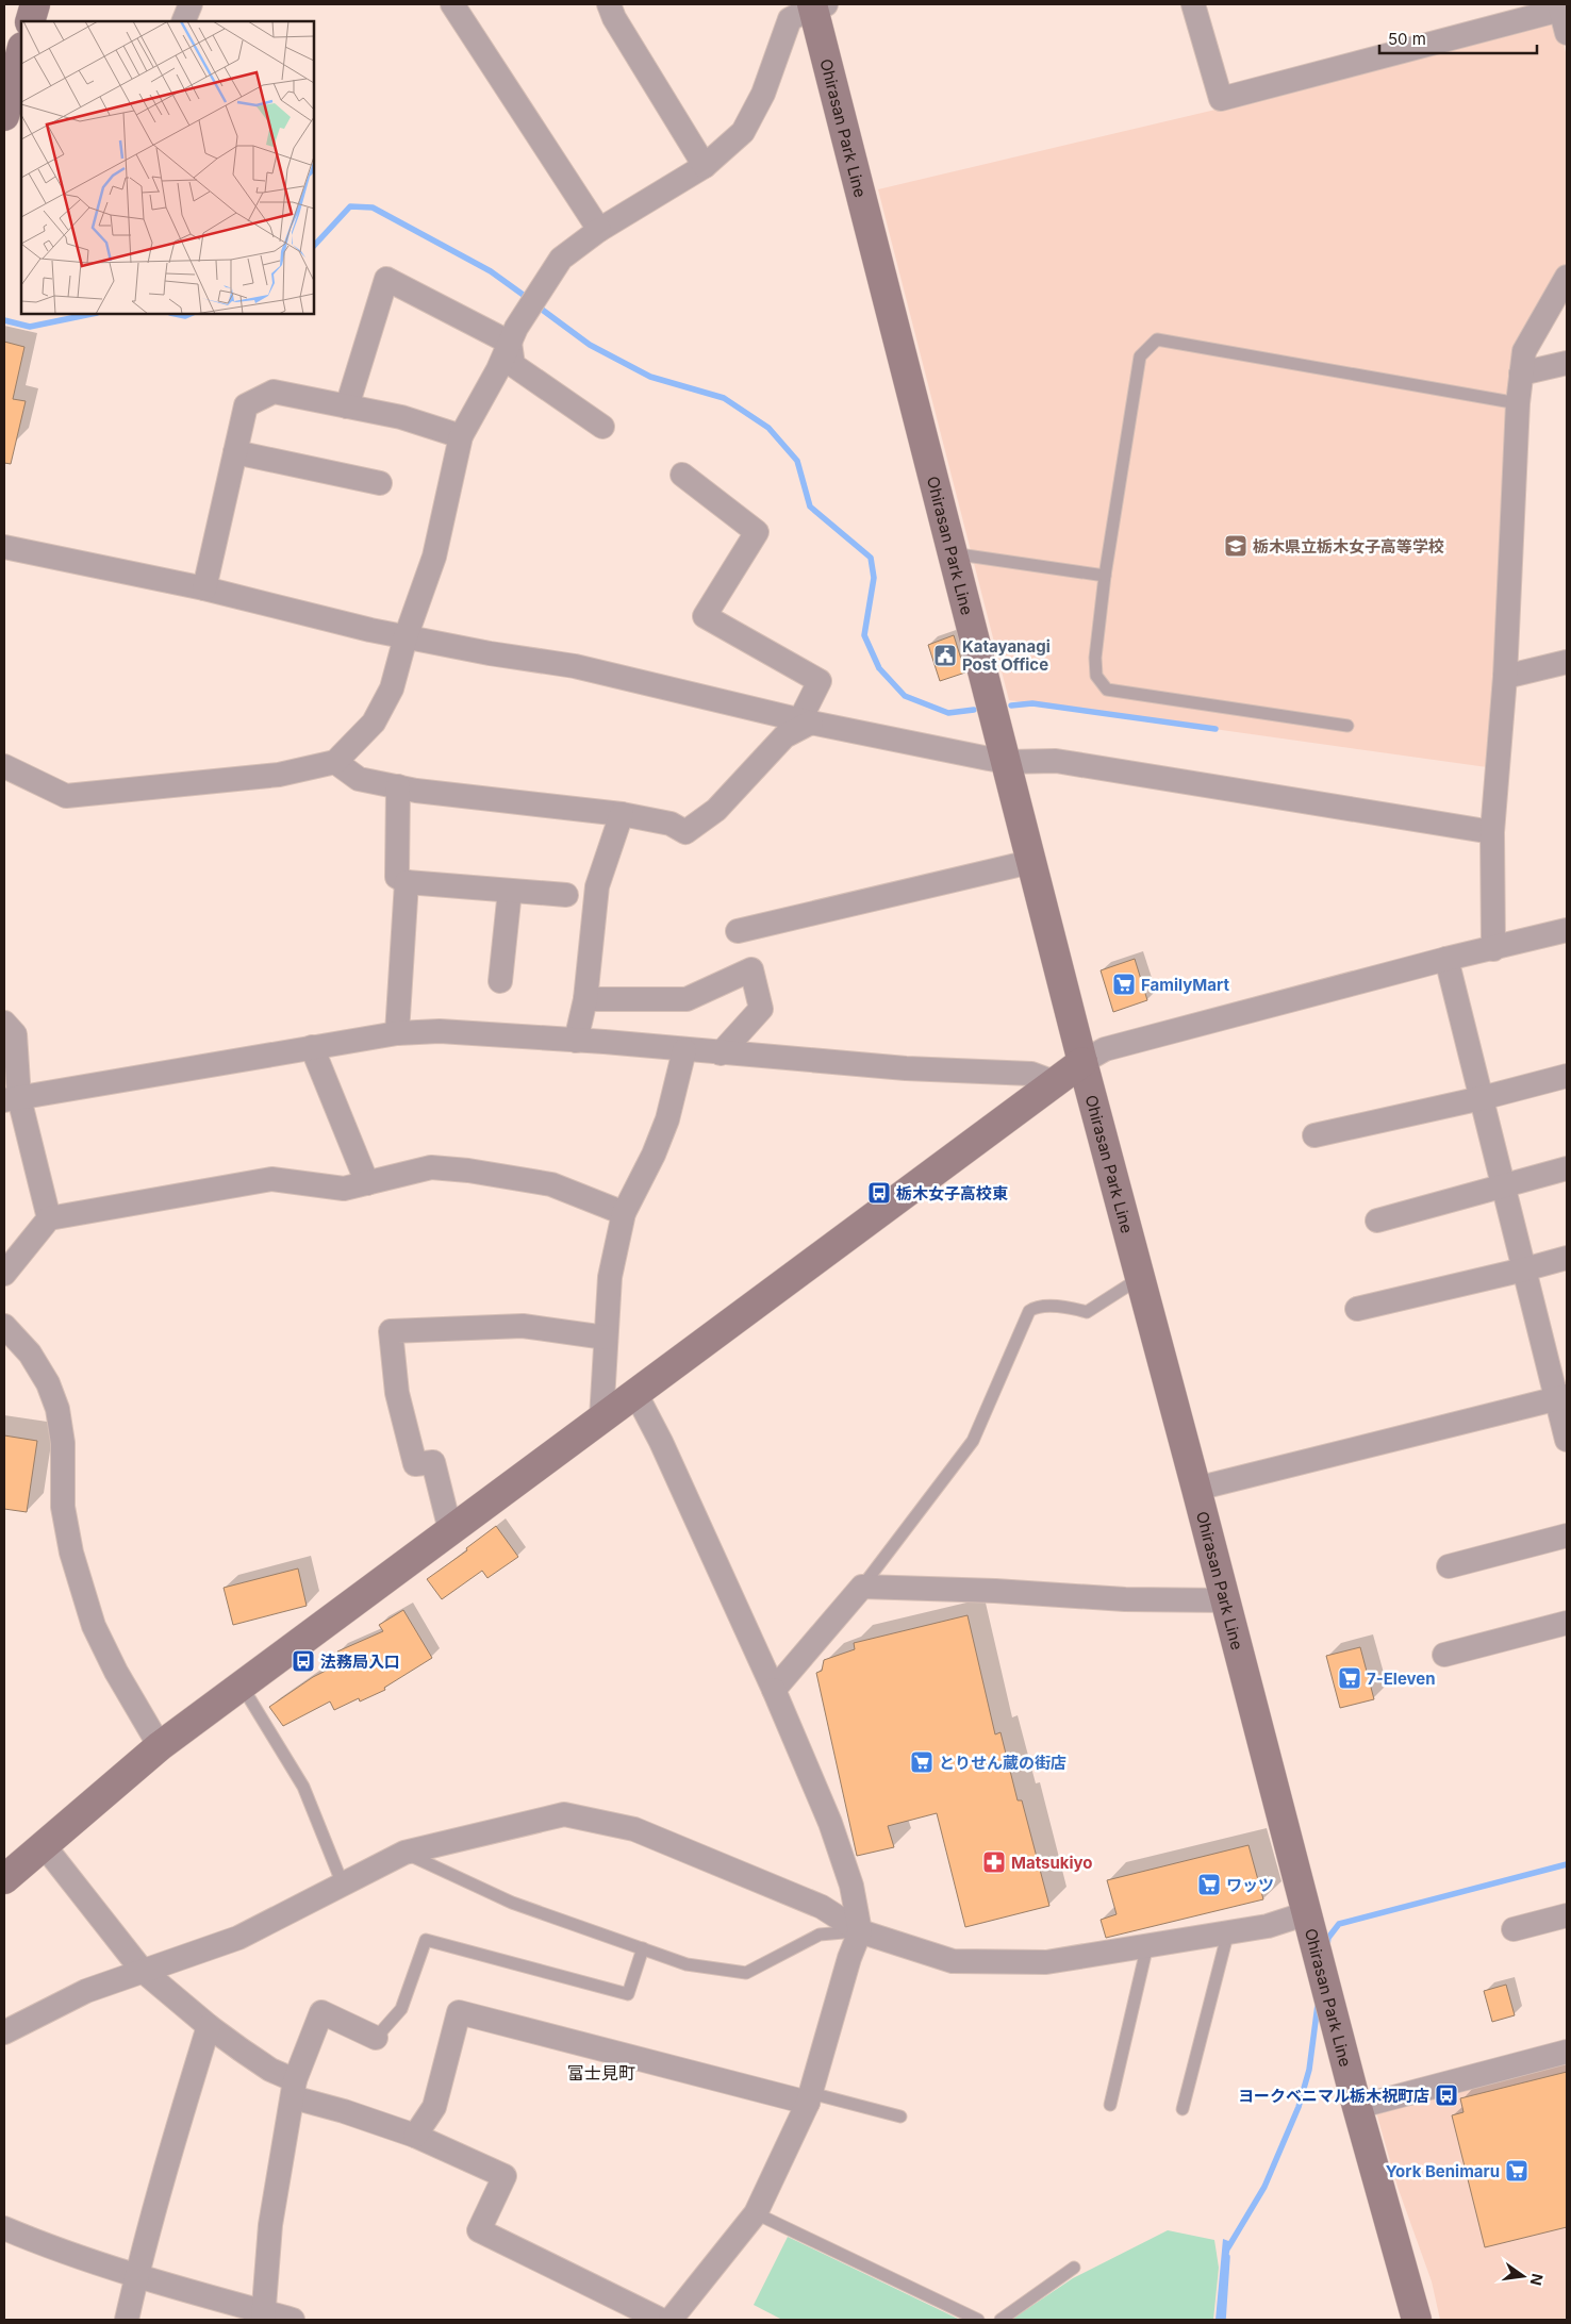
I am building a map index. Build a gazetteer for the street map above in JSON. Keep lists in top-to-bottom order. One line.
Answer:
{"streets":{"main road":["Ohirasan Park Line"]},"districts":["富士見町"],"places":{"school or university":["栃木県立栃木女子高等学校"],"public building":["Katayanagi Post Office"],"supermarket":["FamilyMart","7-Eleven","とりせん蔵の街店","ワッツ","York Benimaru"],"bus stop":["栃木女子高校東","法務局入口","ヨークベニマル栃木祝町店"],"pharmacy":["Matsukiyo"]},"scale_bar":"50 m","north":"right"}
